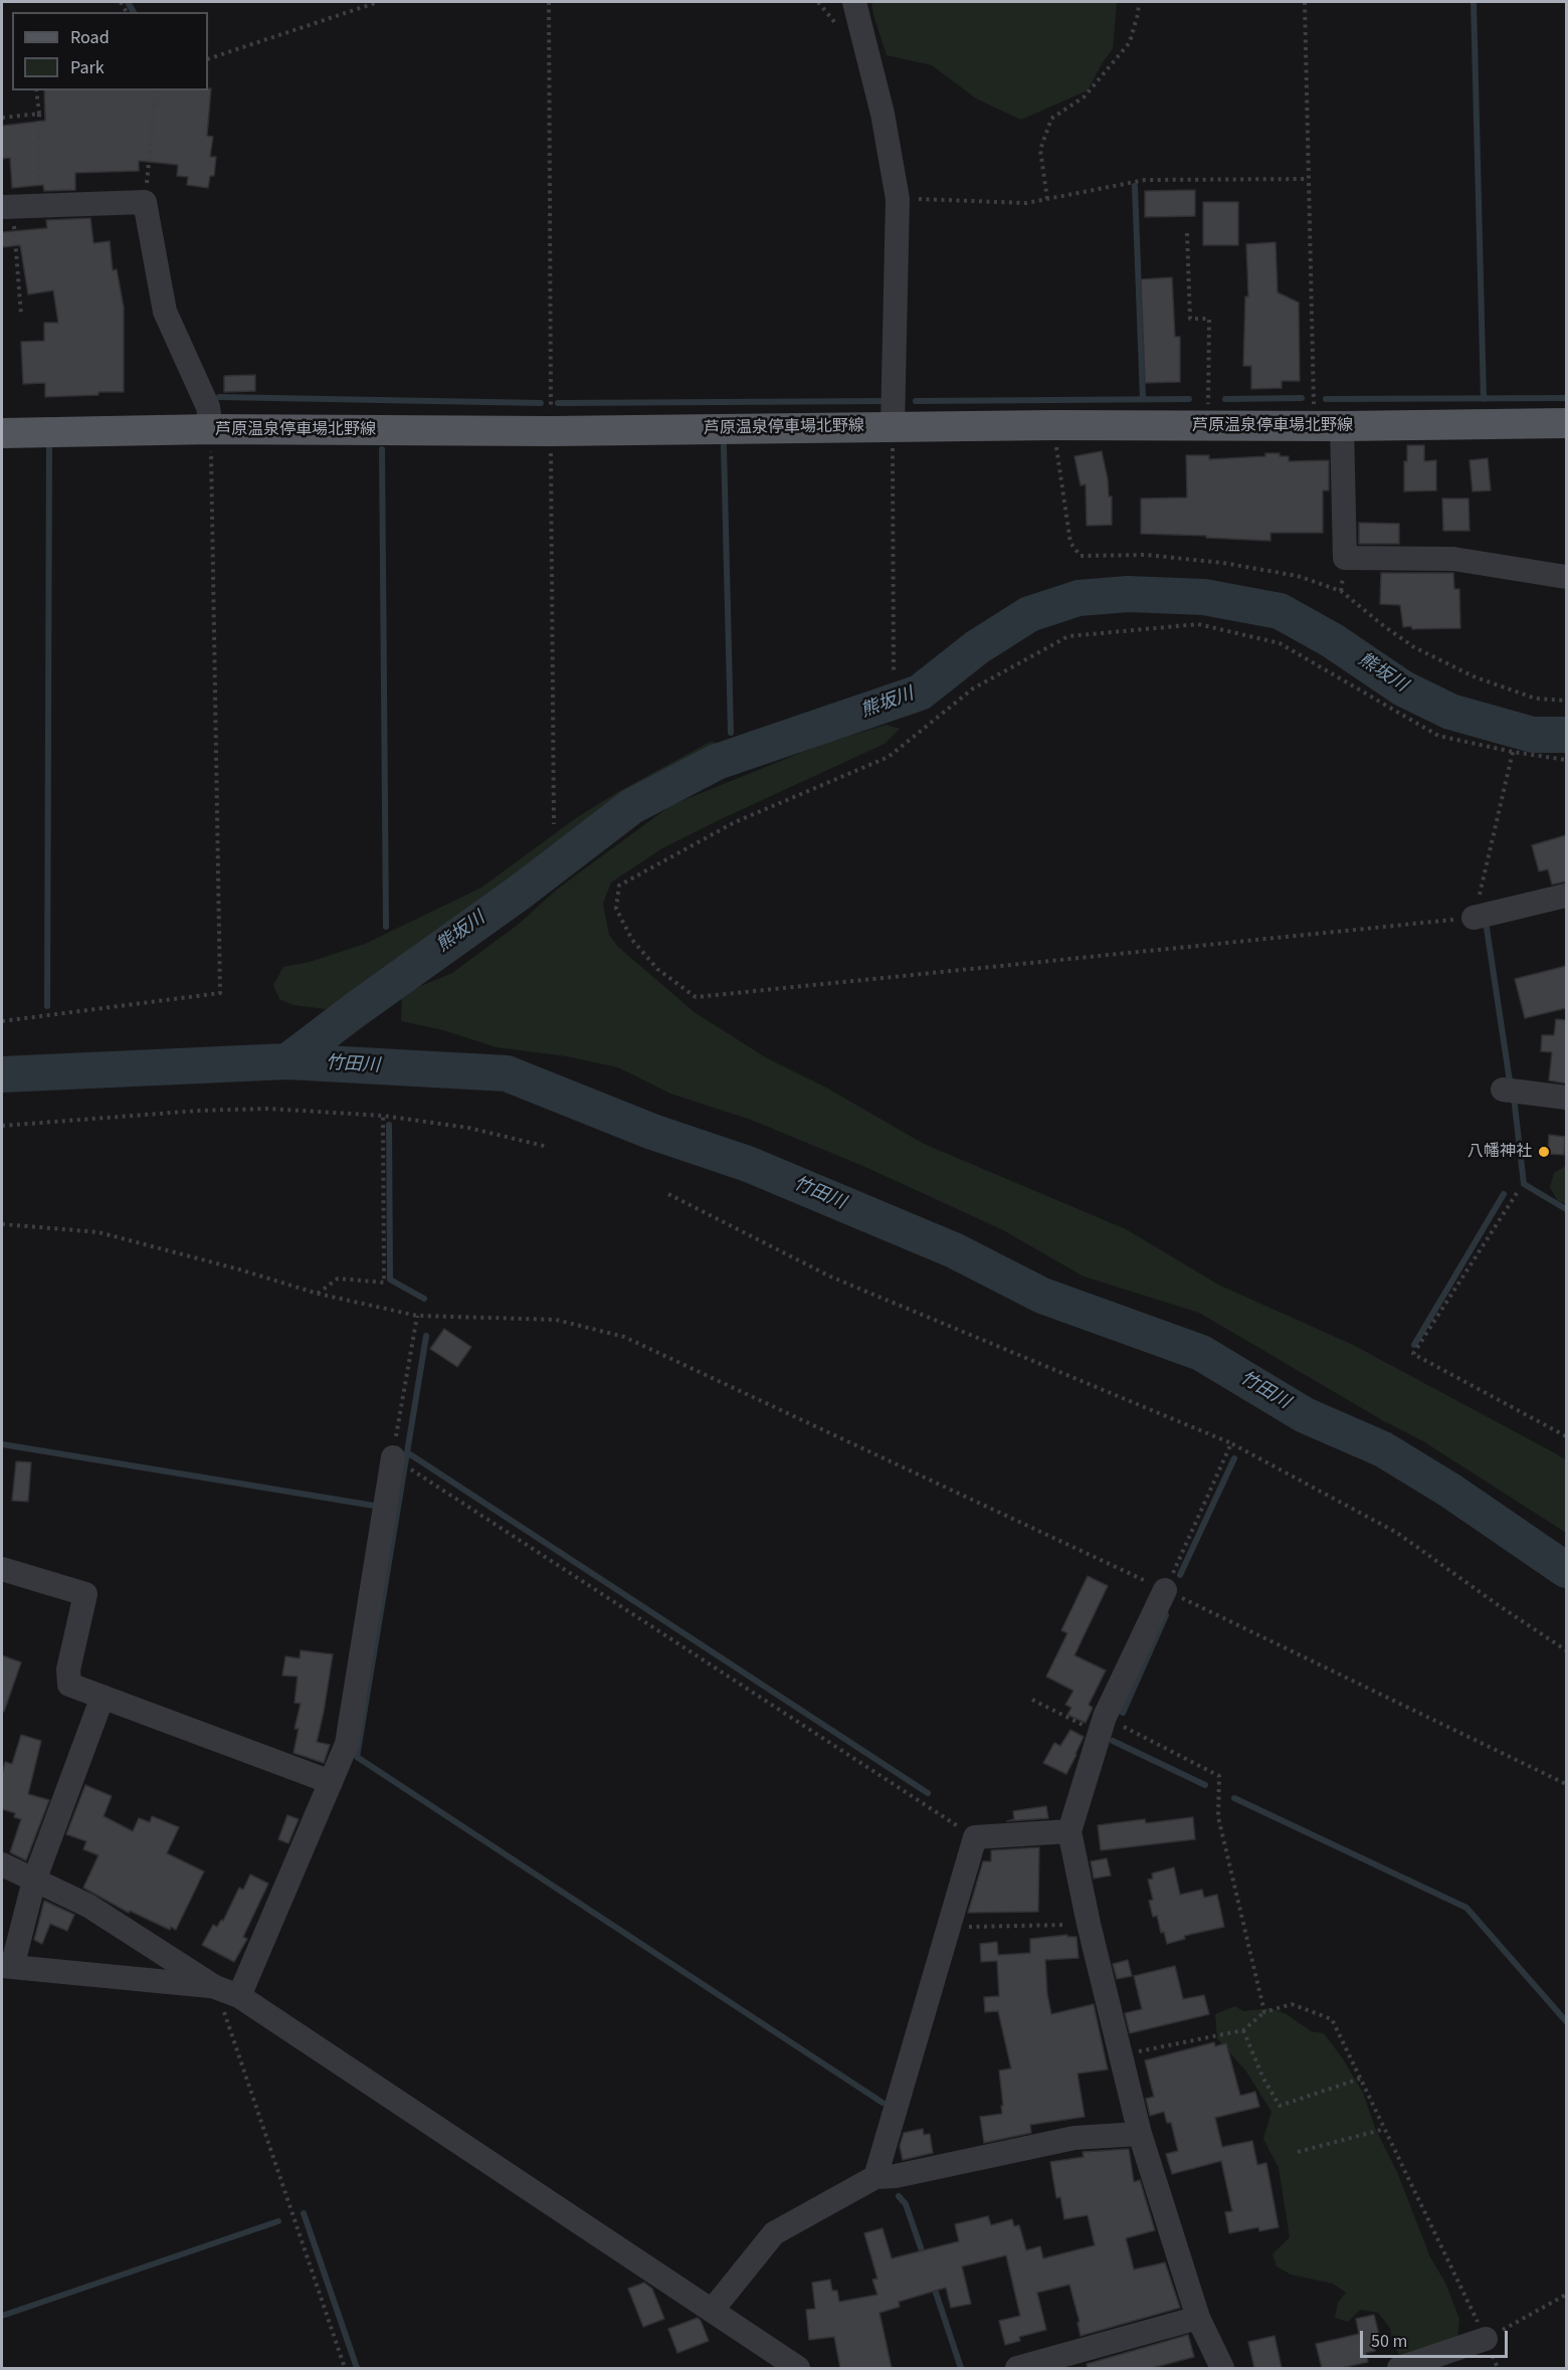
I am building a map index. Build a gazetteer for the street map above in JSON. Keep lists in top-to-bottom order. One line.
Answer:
{"streets":{"main road":["芦原温泉停車場北野線"]},"water":["熊坂川","竹田川"],"places":["八幡神社"],"legend":["Road","Park"],"scale_bar":"50 m"}
